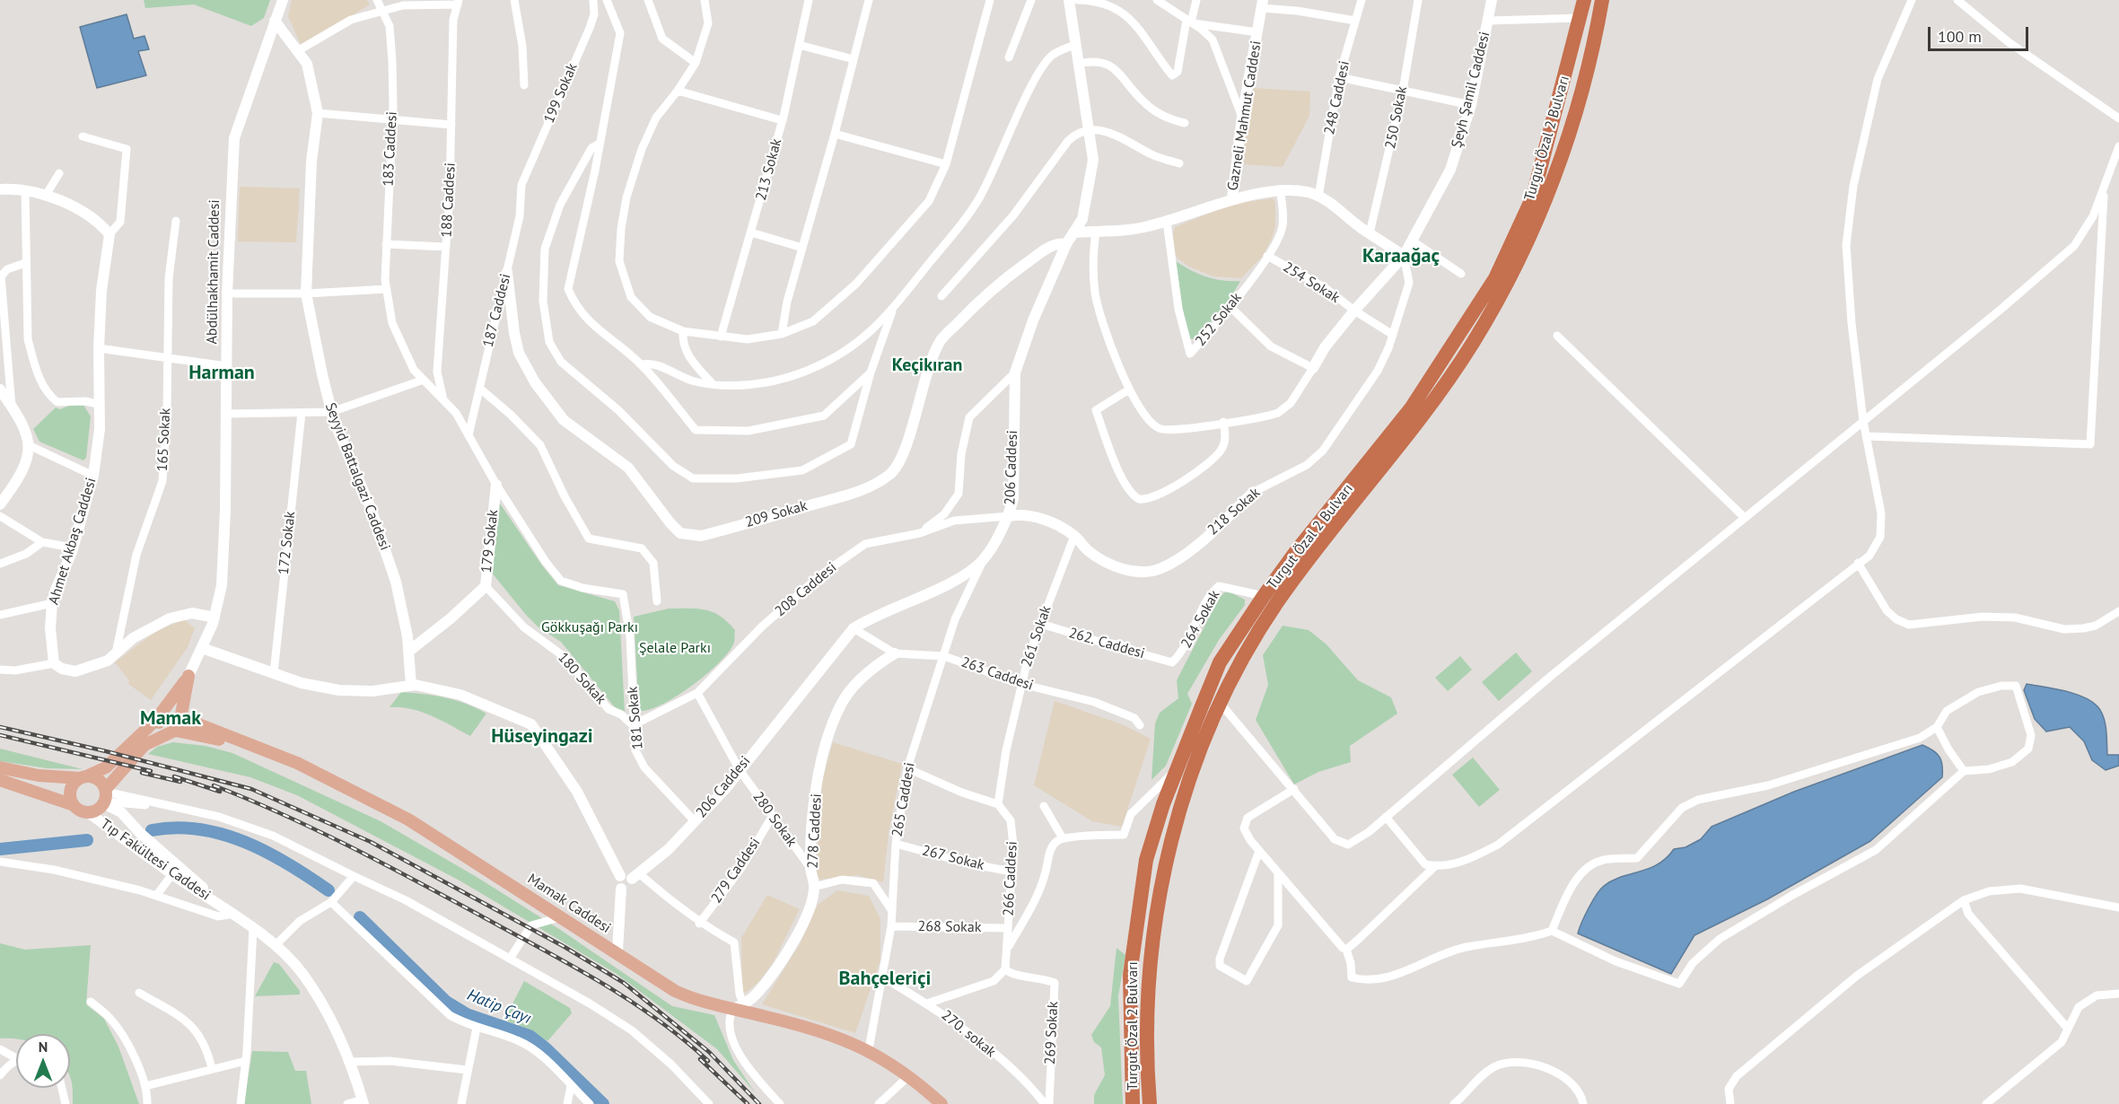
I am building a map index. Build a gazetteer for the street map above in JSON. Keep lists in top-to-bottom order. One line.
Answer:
{"streets":{"highway":["Turgut Özal 2 Bulvarı"],"main road":["Mamak Caddesi"],"street":["Şeyh Şamil Caddesi","199 Sokak","248 Caddesi","Gazneli Mahmut Caddesi","250 Sokak","183 Caddesi","213 Sokak","188 Caddesi","Abdülhakhamit Caddesi","254 Sokak","187 Caddesi","252 Sokak","165 Sokak","206 Caddesi","Seyyid Battalgazi Caddesi","218 Sokak","209 Sokak","Ahmet Akbaş Caddesi","179 Sokak","172 Sokak","208 Caddesi","264 Sokak","261 Sokak","262. Caddesi","263 Caddesi","180 Sokak","181 Sokak","265 Caddesi","280 Sokak","278 Caddesi","267 Sokak","Tıp Fakültesi Caddesi","279 Caddesi","266 Caddesi","268 Sokak","269 Sokak","270. sokak"]},"crossings":[["Şeyh Şamil Caddesi","254 Sokak"],["Şeyh Şamil Caddesi","218 Sokak"],["199 Sokak","187 Caddesi"],["Gazneli Mahmut Caddesi","252 Sokak"],["Gazneli Mahmut Caddesi","206 Caddesi"],["Turgut Özal 2 Bulvarı","264 Sokak"],["183 Caddesi","188 Caddesi"],["183 Caddesi","187 Caddesi"],["Abdülhakhamit Caddesi","Seyyid Battalgazi Caddesi"],["254 Sokak","252 Sokak"],["254 Sokak","218 Sokak"],["187 Caddesi","209 Sokak"],["206 Caddesi","218 Sokak"],["206 Caddesi","209 Sokak"],["206 Caddesi","208 Caddesi"],["206 Caddesi","263 Caddesi"],["206 Caddesi","181 Sokak"],["206 Caddesi","265 Caddesi"],["206 Caddesi","280 Sokak"],["Seyyid Battalgazi Caddesi","179 Sokak"],["218 Sokak","208 Caddesi"],["218 Sokak","261 Sokak"],["179 Sokak","180 Sokak"],["179 Sokak","181 Sokak"],["208 Caddesi","180 Sokak"],["208 Caddesi","181 Sokak"],["208 Caddesi","280 Sokak"],["264 Sokak","262. Caddesi"],["261 Sokak","262. Caddesi"],["261 Sokak","263 Caddesi"],["261 Sokak","266 Caddesi"],["263 Caddesi","265 Caddesi"],["263 Caddesi","278 Caddesi"],["180 Sokak","181 Sokak"],["265 Caddesi","267 Sokak"],["265 Caddesi","Mamak Caddesi"],["265 Caddesi","268 Sokak"],["265 Caddesi","270. sokak"],["280 Sokak","278 Caddesi"],["280 Sokak","279 Caddesi"],["278 Caddesi","Mamak Caddesi"],["267 Sokak","266 Caddesi"],["266 Caddesi","268 Sokak"],["266 Caddesi","269 Sokak"]],"districts":["Karaağaç","Keçikıran","Harman","Mamak","Hüseyingazi","Bahçeleriçi"],"water":["Hatip Çayı"],"parks":["Gökkuşağı Parkı","Şelale Parkı"],"scale_bar":"100 m","north":"top"}
